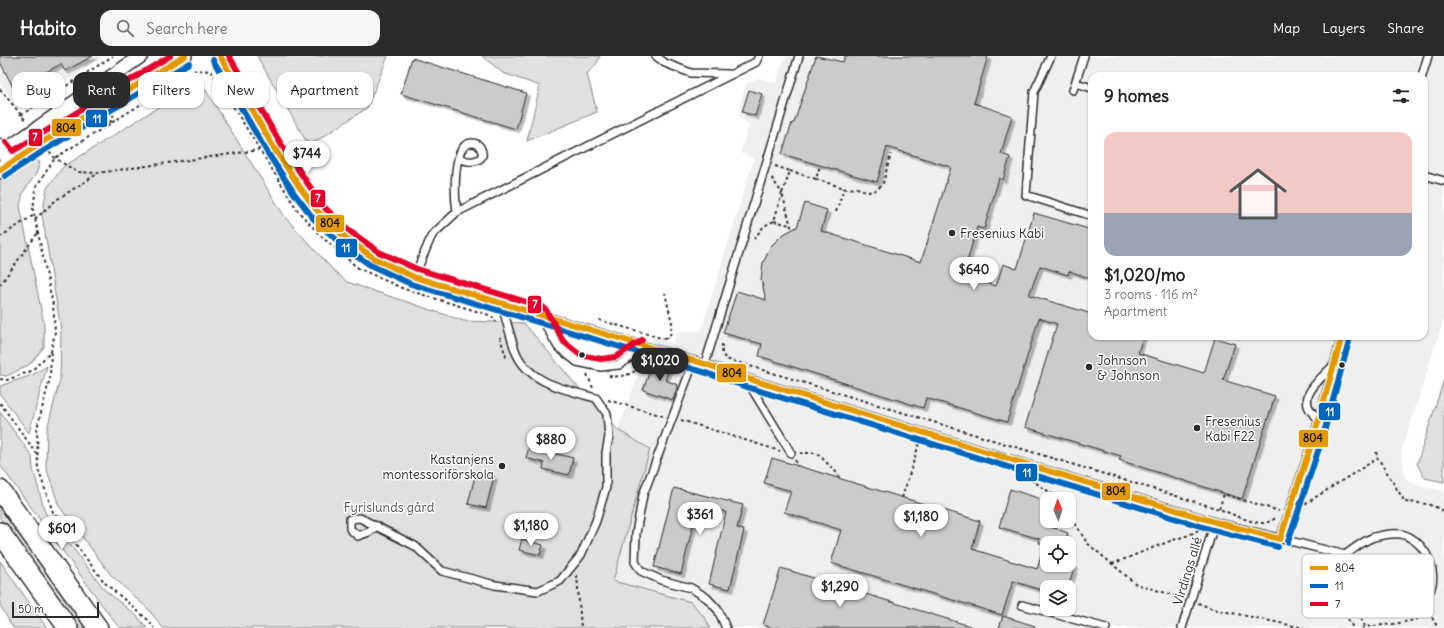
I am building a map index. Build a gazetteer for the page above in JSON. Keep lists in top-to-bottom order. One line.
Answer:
{"streets":{"lane":["Virdings allé"]},"parks":["Fyrislunds gård"],"places":["Fresenius Kabi","Johnson & Johnson","Fresenius Kabi F22","Kastanjens montessoriförskola"],"lines":["transit line 804","transit line 7","transit line 11"],"legend":["804","11","7"],"scale_bar":"50 m","north":"top","page":{"header":"Habito","search":"Search here","nav":["Map","Layers","Share"],"chip":["Buy","Rent","Filters","New","Apartment"],"heading":"9 homes","list":[{"name":"$1,020/mo","note":"3 rooms · 116 m² · Apartment"}],"price":["$744","$640","$1,020","$880","$361","$1,180","$1,180","$601","$1,290"],"scale":"50 m"}}
